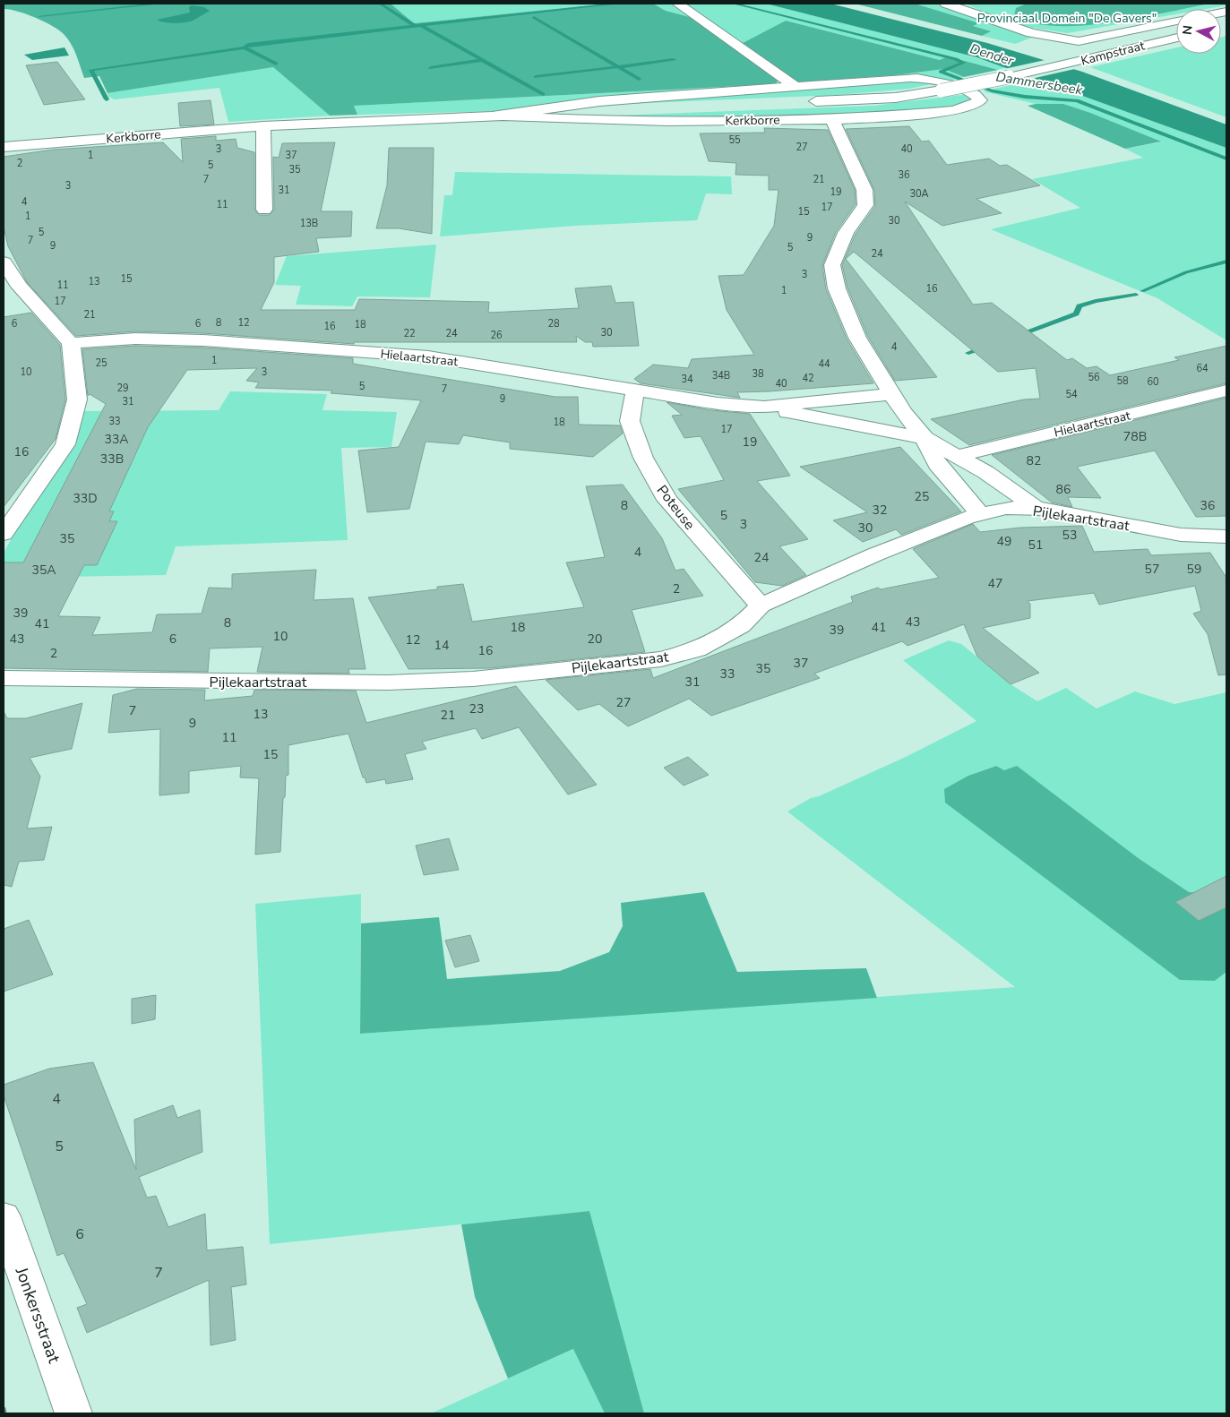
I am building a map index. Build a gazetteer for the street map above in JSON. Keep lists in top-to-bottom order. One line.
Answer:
{"streets":{"street":["Kampstraat","Kerkborre","Hielaartstraat","Poteuse","Pijlekaartstraat","Jonkersstraat"]},"crossings":[["Hielaartstraat","Poteuse"],["Hielaartstraat","Pijlekaartstraat"],["Poteuse","Pijlekaartstraat"]],"water":["Dender","Dammersbeek"],"parks":["Provinciaal Domein \"De Gavers\""],"house_numbers":["55","27","3","40","1","37","2","5","35","36","7","21","3","31","19","30A","4","11","17","15","1","30","13B","5","9","7","9","5","24","3","15","13","11","16","1","17","21","8","12","6","6","28","18","16","30","22","24","26","4","1","25","44","64","10","3","38","34B","56","42","34","58","60","40","5","29","7","54","9","31","33","18","17","78B","33A","19","16","33B","82","86","25","33D","8","36","32","5","3","30","53","35","49","51","4","24","57","59","35A","47","2","39","43","8","41","18","41","39","10","43","6","20","12","14","16","2","37","35","33","31","27","23","7","13","21","9","11","15","4","5","6","7"],"north":"left"}
